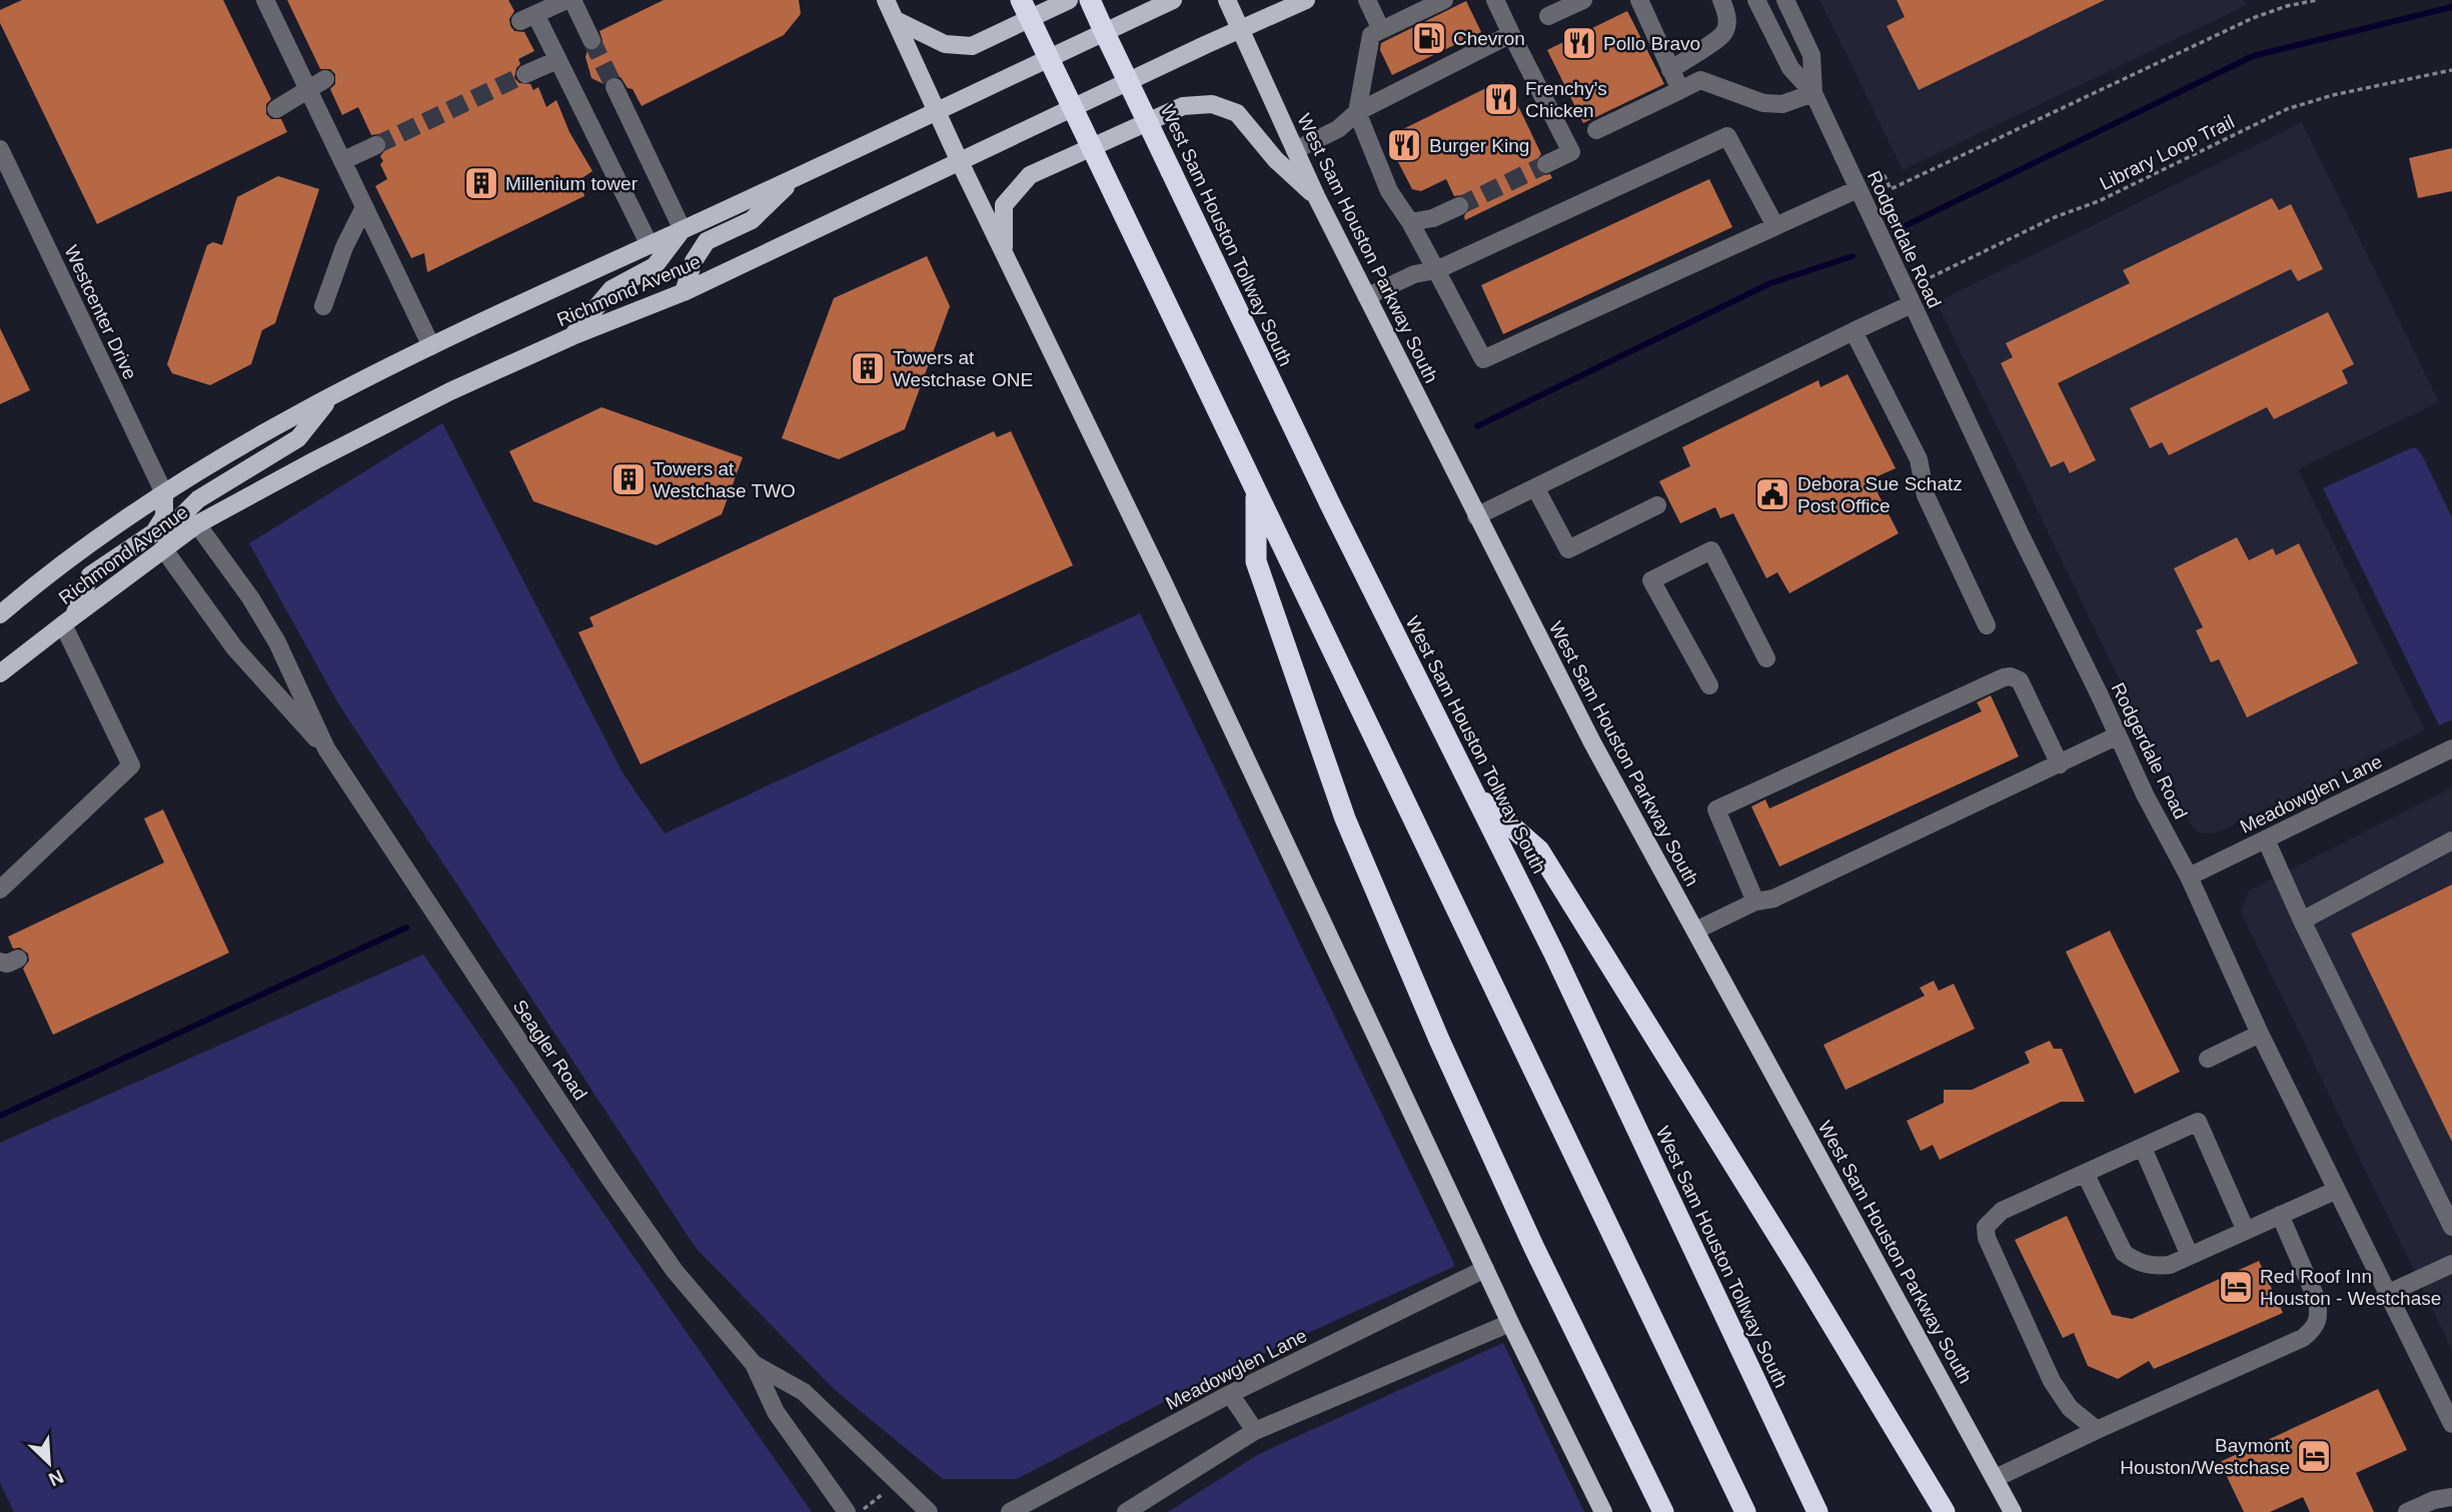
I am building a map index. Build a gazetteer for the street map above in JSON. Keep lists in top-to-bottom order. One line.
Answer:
{"streets":{"highway":["West Sam Houston Tollway South"],"main road":["West Sam Houston Parkway South","Richmond Avenue"],"street":["Rodgerdale Road","Westcenter Drive","Meadowglen Lane","Seagler Road"],"path":["Library Loop Trail"]},"crossings":[["Library Loop Trail","Rodgerdale Road"],["Rodgerdale Road","Meadowglen Lane"],["West Sam Houston Parkway South","Richmond Avenue"],["Richmond Avenue","Westcenter Drive"],["Richmond Avenue","Seagler Road"]],"places":{"fuel station":["Chevron"],"restaurant":["Pollo Bravo","Frenchy's Chicken","Burger King"],"building":["Millenium tower","Towers at Westchase ONE","Towers at Westchase TWO"],"public building":["Debora Sue Schatz Post Office"],"hotel":["Red Roof Inn Houston - Westchase","Baymont Houston/Westchase"]},"north":"bottom right"}
